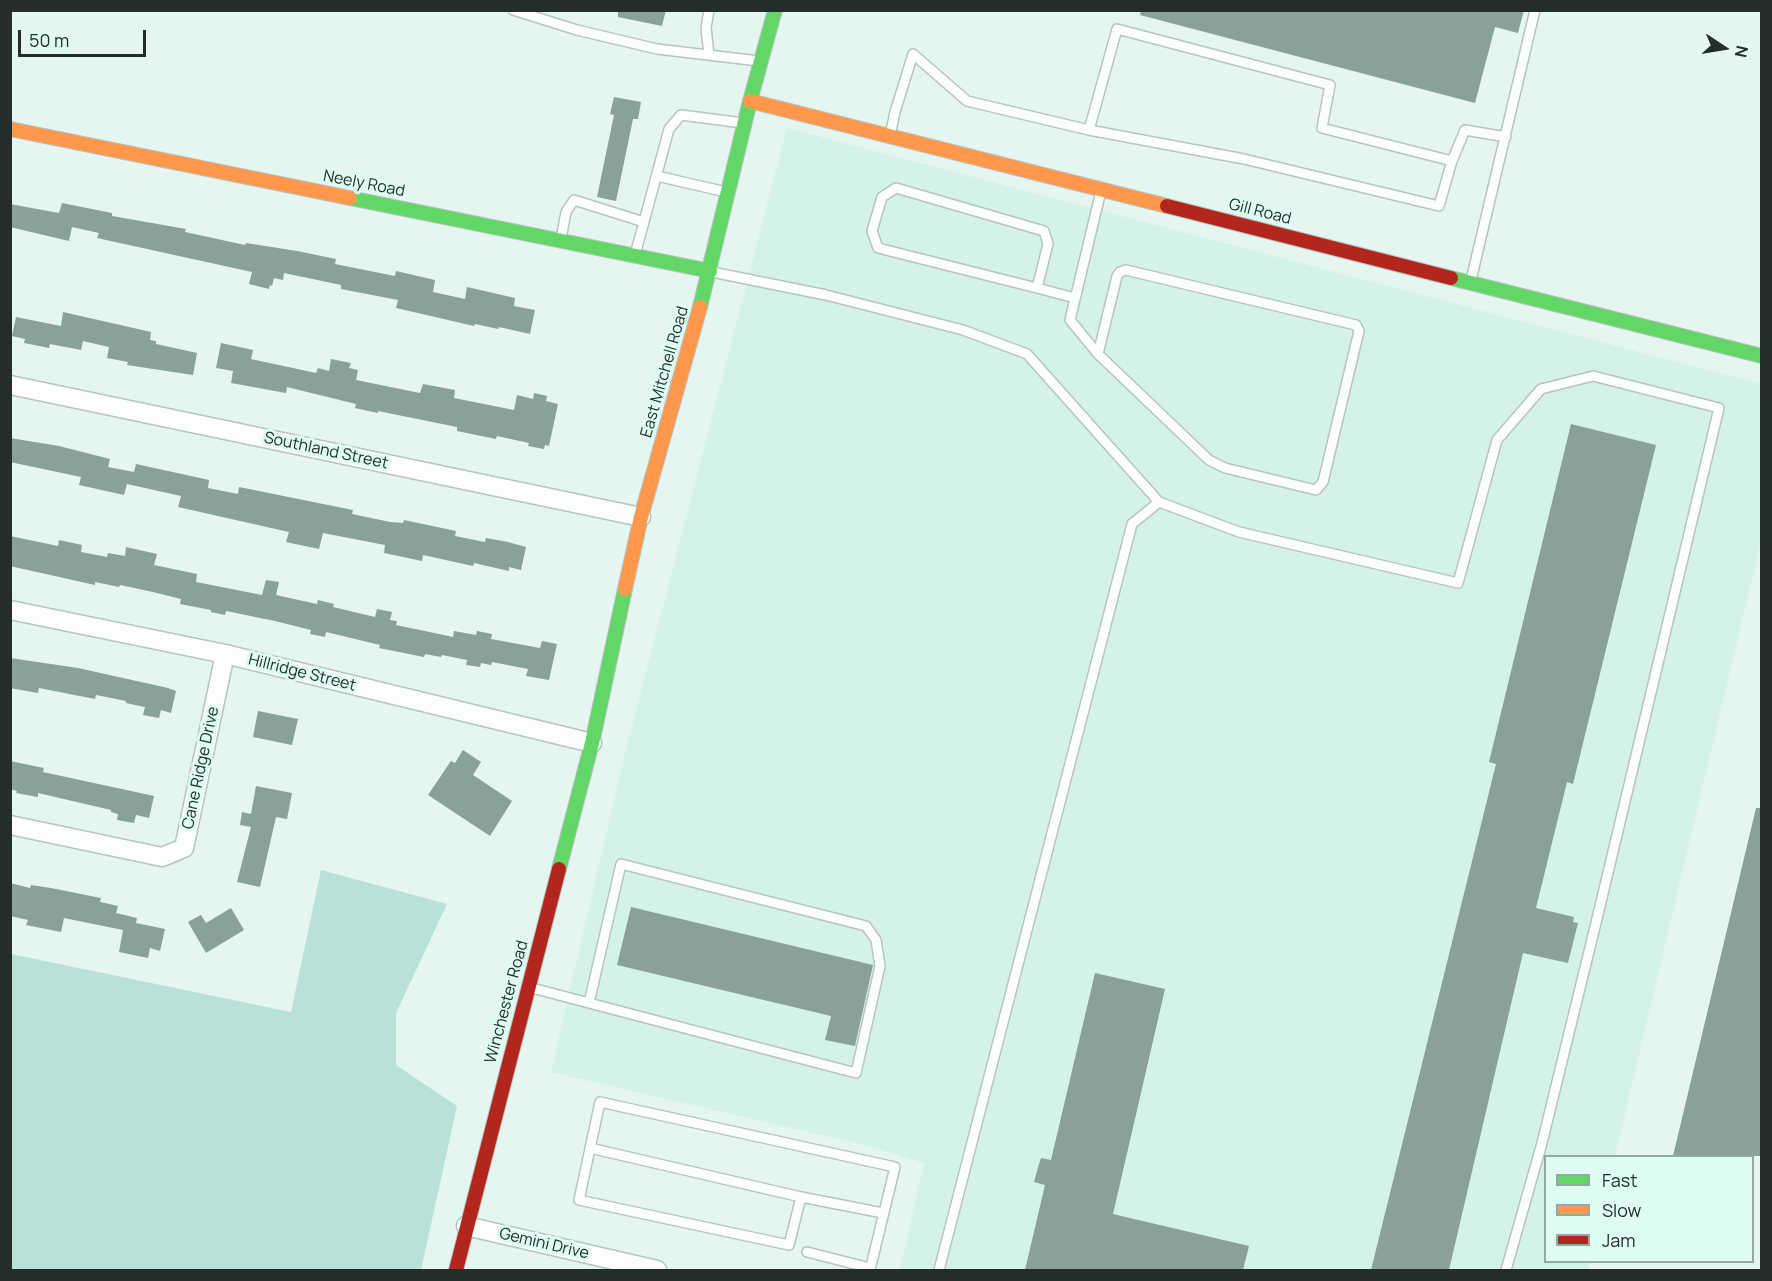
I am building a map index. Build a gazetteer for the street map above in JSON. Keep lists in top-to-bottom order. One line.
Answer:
{"streets":{"street":["Neely Road","Gill Road","East Mitchell Road","Southland Street","Hillridge Street","Cane Ridge Drive","Winchester Road","Gemini Drive"]},"crossings":[["Neely Road","East Mitchell Road"],["Gill Road","East Mitchell Road"],["East Mitchell Road","Southland Street"],["East Mitchell Road","Hillridge Street"],["East Mitchell Road","Winchester Road"],["Hillridge Street","Cane Ridge Drive"],["Hillridge Street","Winchester Road"],["Winchester Road","Gemini Drive"]],"legend":["Fast","Slow","Jam"],"scale_bar":"50 m","north":"right"}
